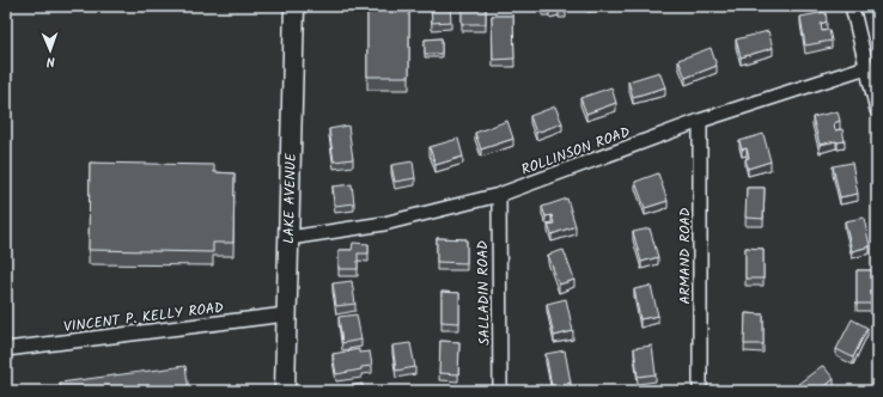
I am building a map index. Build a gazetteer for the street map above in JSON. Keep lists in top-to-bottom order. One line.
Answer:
{"streets":{"main road":["LAKE AVENUE"],"street":["ROLLINSON ROAD","ARMAND ROAD","SALLADIN ROAD","VINCENT P. KELLY ROAD"]},"crossings":[["ROLLINSON ROAD","LAKE AVENUE"],["ROLLINSON ROAD","ARMAND ROAD"],["ROLLINSON ROAD","SALLADIN ROAD"],["LAKE AVENUE","VINCENT P. KELLY ROAD"]],"north":"bottom"}
